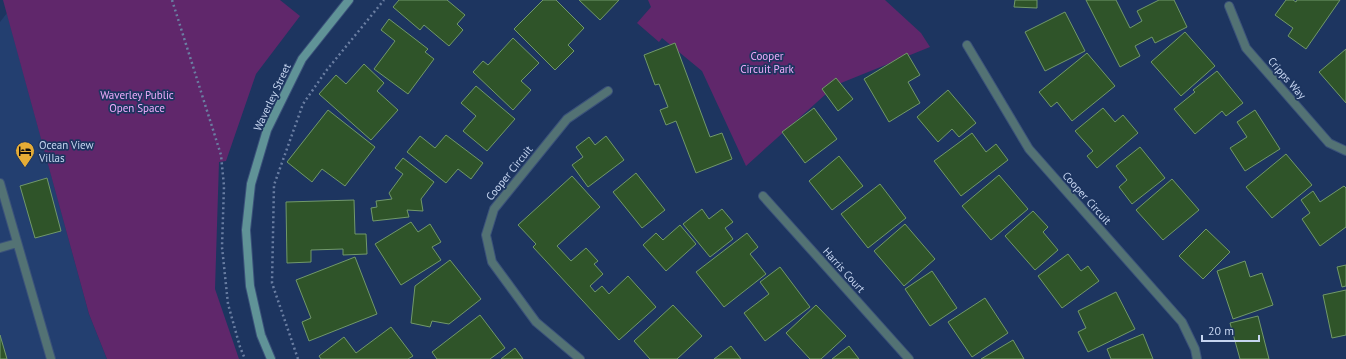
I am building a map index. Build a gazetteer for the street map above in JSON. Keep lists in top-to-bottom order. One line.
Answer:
{"streets":{"street":["Cripps Way","Waverley Street","Cooper Circuit","Harris Court"]},"parks":["Cooper Circuit Park","Waverley Public Open Space"],"places":{"hotel":["Ocean View Villas"]},"scale_bar":"20 m"}
